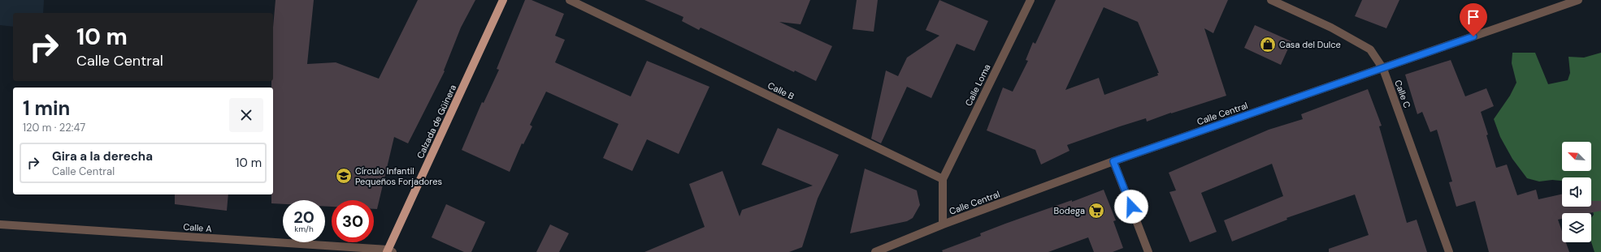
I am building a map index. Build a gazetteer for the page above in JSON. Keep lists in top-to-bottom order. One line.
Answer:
{"streets":{"main road":["Calzada de Güinera"],"street":["Calle Loma","Calle B","Calle C","Calle Central","Calle A"]},"crossings":[["Calle Loma","Calle B"],["Calle C","Calle Central"],["Calzada de Güinera","Calle A"]],"places":{"shop":["Casa del Dulce"],"school or university":["Círculo Infantil Pequeños Forjadores"],"supermarket":["Bodega"]},"north":"top left","page":{"turn":["10 m","Calle Central"],"heading":["1 min","120 m · 22:47"],"list":[{"name":"Gira a la derecha","note":"Calle Central","value":"10 m"}],"speed":"20 km/h","limit":"30"}}
